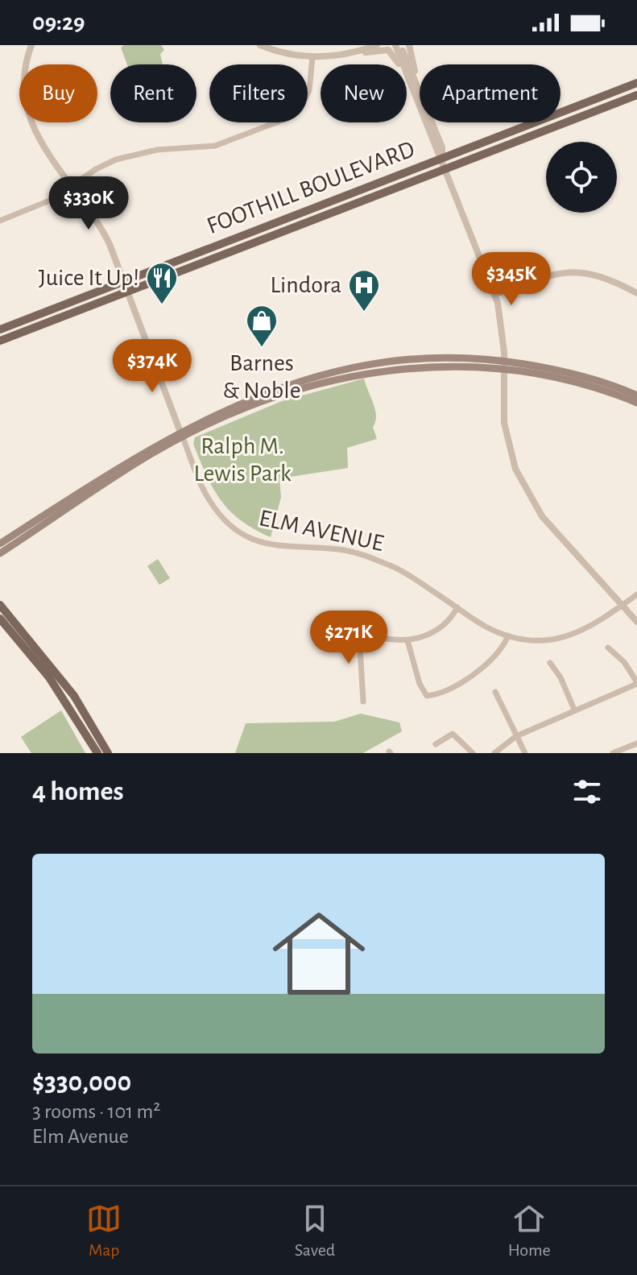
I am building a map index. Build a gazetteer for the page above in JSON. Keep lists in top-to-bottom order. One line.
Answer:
{"streets":{"main road":["FOOTHILL BOULEVARD"],"street":["ELM AVENUE"]},"crossings":[["FOOTHILL BOULEVARD","ELM AVENUE"]],"parks":["Ralph M. Lewis Park"],"places":{"restaurant":["Juice It Up!"],"hospital":["Lindora"],"shop":["Barnes & Noble"]},"page":{"status":"09:29","chip":["Buy","Rent","Filters","New","Apartment"],"price":["$330K","$345K","$374K","$271K"],"heading":"4 homes","list":[{"name":"$330,000","note":"3 rooms · 101 m² · Elm Avenue"}],"tabs":["Map","Saved","Home"]}}
